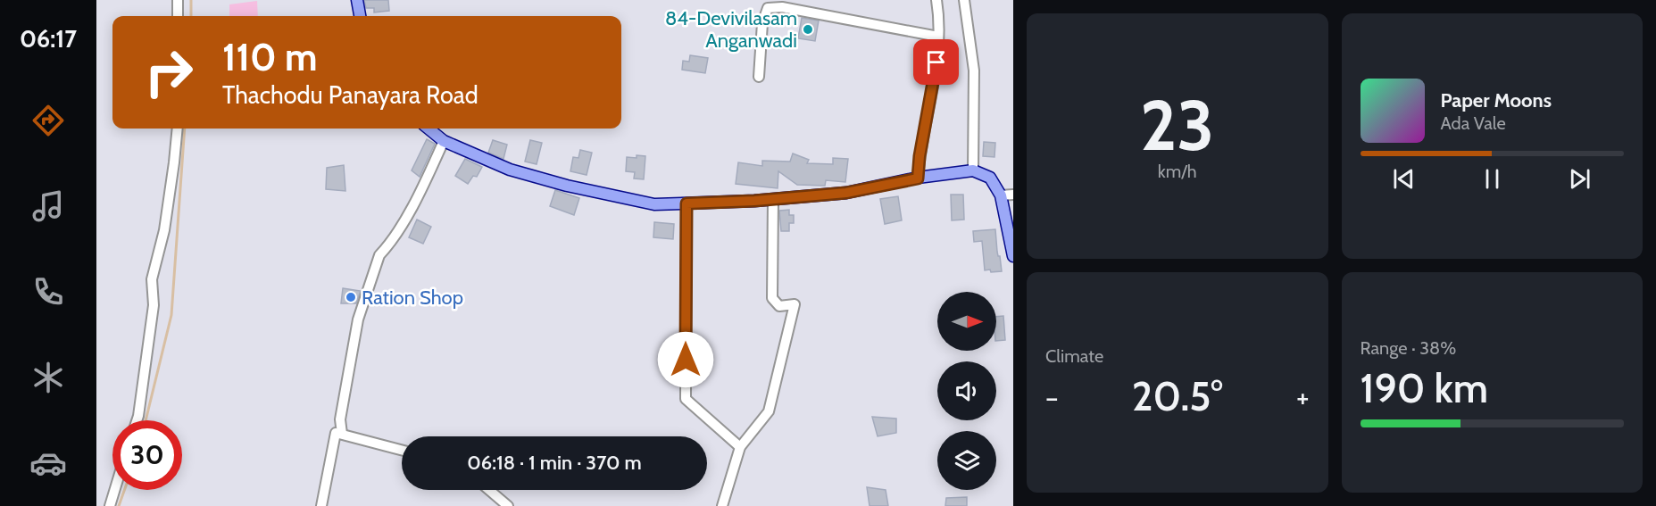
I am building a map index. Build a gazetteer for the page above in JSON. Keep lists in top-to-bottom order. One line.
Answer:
{"places":["84-Devivilasam Anganwadi","Ration Shop"],"north":"right","page":{"tabs":"06:17","tile":[["23","km/h"],"Climate",["Range · 38%","190 km"]],"turn":["110 m","Thachodu Panayara Road"],"song":["Paper Moons","Ada Vale"],"heat":["−","20.5°","+"],"limit":"30","trip":"06:18 · 1 min · 370 m"}}
